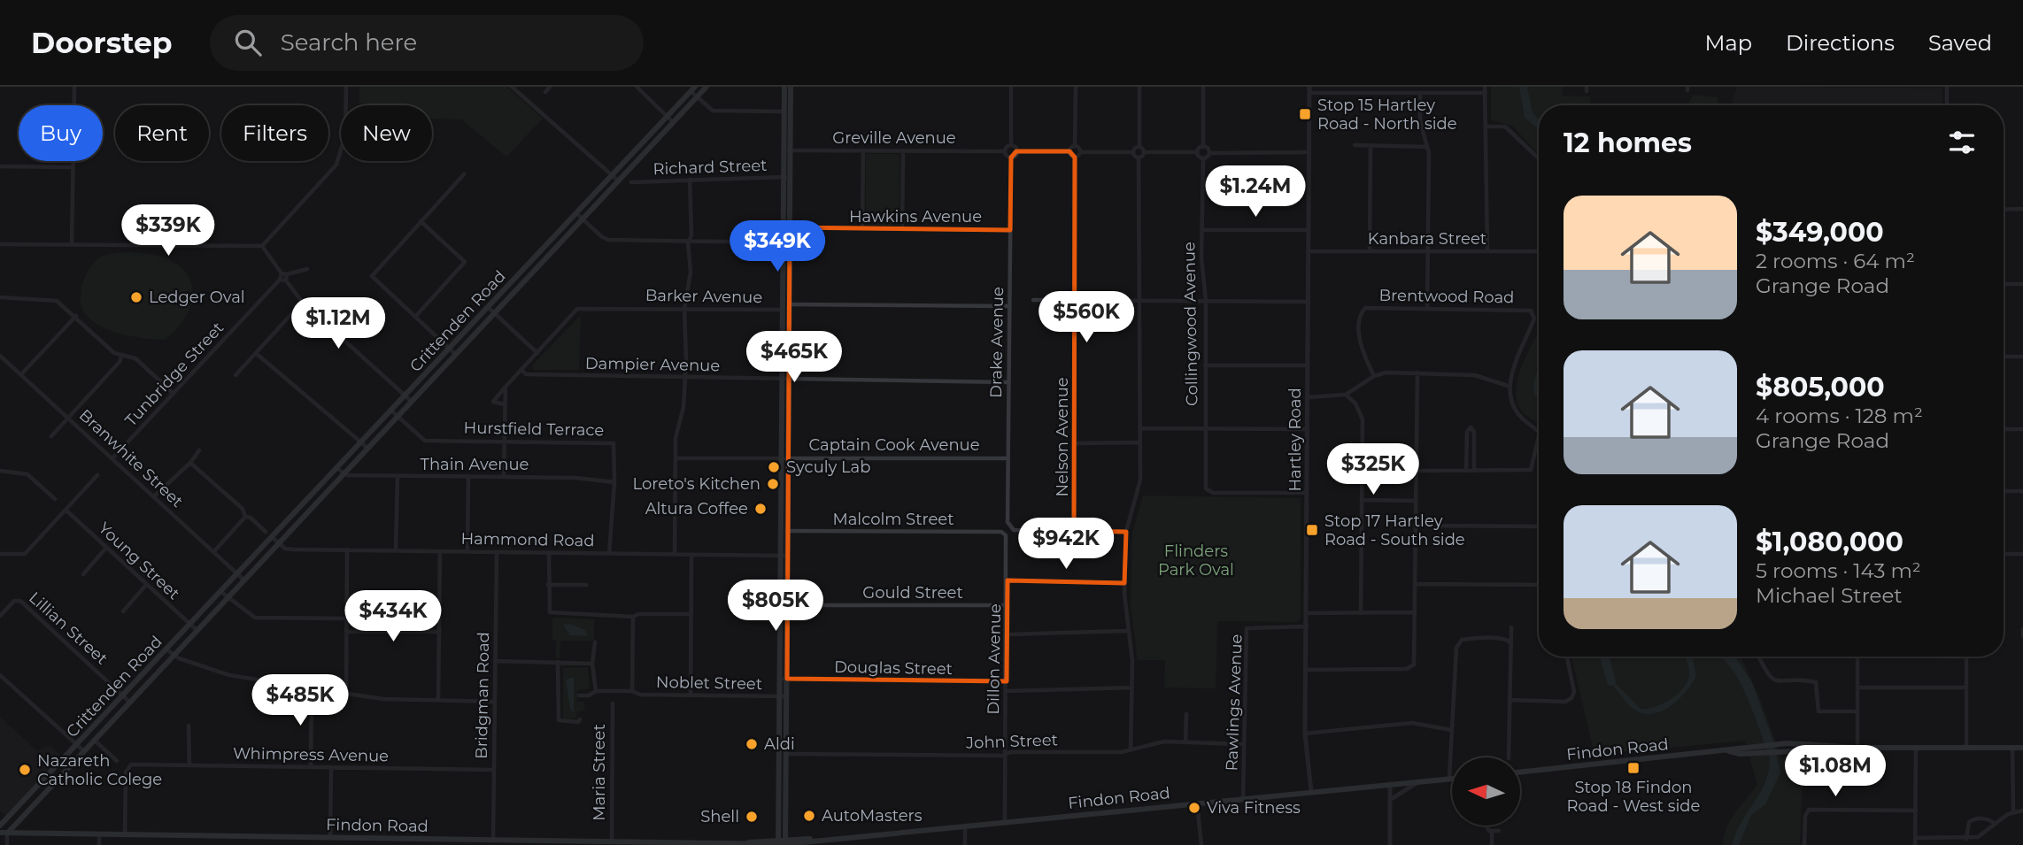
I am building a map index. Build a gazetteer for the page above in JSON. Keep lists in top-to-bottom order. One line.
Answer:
{"streets":{"main road":["Crittenden Road","Findon Road"],"street":["Greville Avenue","Richard Street","Hawkins Avenue","Kanbara Street","Barker Avenue","Brentwood Road","Collingwood Avenue","Drake Avenue","Dampier Avenue","Tunbridge Street","Hurstfield Terrace","Nelson Avenue","Hartley Road","Captain Cook Avenue","Branwhite Street","Thain Avenue","Malcolm Street","Hammond Road","Young Street","Gould Street","Lillian Street","Dillon Avenue","Douglas Street","Noblet Street","Bridgman Road","Rawlings Avenue","John Street","Whimpress Avenue","Maria Street"]},"crossings":[["Hawkins Avenue","Drake Avenue"],["Kanbara Street","Hartley Road"],["Barker Avenue","Dampier Avenue"],["Crittenden Road","Hurstfield Terrace"],["Crittenden Road","Branwhite Street"],["Crittenden Road","Thain Avenue"],["Crittenden Road","Hammond Road"],["Crittenden Road","Young Street"],["Crittenden Road","Lillian Street"],["Crittenden Road","Findon Road"],["Collingwood Avenue","Hartley Road"],["Drake Avenue","Dampier Avenue"],["Drake Avenue","Nelson Avenue"],["Drake Avenue","Captain Cook Avenue"],["Tunbridge Street","Branwhite Street"],["Hurstfield Terrace","Thain Avenue"],["Hurstfield Terrace","Hammond Road"],["Hartley Road","Rawlings Avenue"],["Hartley Road","Findon Road"],["Malcolm Street","Dillon Avenue"],["Hammond Road","Bridgman Road"],["Gould Street","Dillon Avenue"],["Dillon Avenue","Douglas Street"],["Dillon Avenue","John Street"],["Dillon Avenue","Findon Road"],["Bridgman Road","Findon Road"],["Bridgman Road","Whimpress Avenue"],["Rawlings Avenue","John Street"],["Rawlings Avenue","Findon Road"],["Findon Road","Whimpress Avenue"],["Findon Road","Maria Street"]],"parks":["Flinders Park Oval"],"places":{"transit":["Stop 15 Hartley Road - North side","Stop 17 Hartley Road - South side","Stop 18 Findon Road - West side"],"other":["Ledger Oval","Syculy Lab","Loreto's Kitchen","Altura Coffee","Aldi","Nazareth Catholic Colege","Viva Fitness","AutoMasters","Shell"]},"north":"left","page":{"header":"Doorstep","search":"Search here","nav":["Map","Directions","Saved"],"chip":["Buy","Rent","Filters","New"],"heading":"12 homes","price":["$1.24M","$339K","$349K","$560K","$1.12M","$465K","$325K","$942K","$805K","$434K","$485K","$1.08M"],"list":[{"name":"$349,000","note":"2 rooms · 64 m² · Grange Road"},{"name":"$805,000","note":"4 rooms · 128 m² · Grange Road"},{"name":"$1,080,000","note":"5 rooms · 143 m² · Michael Street"}]}}
